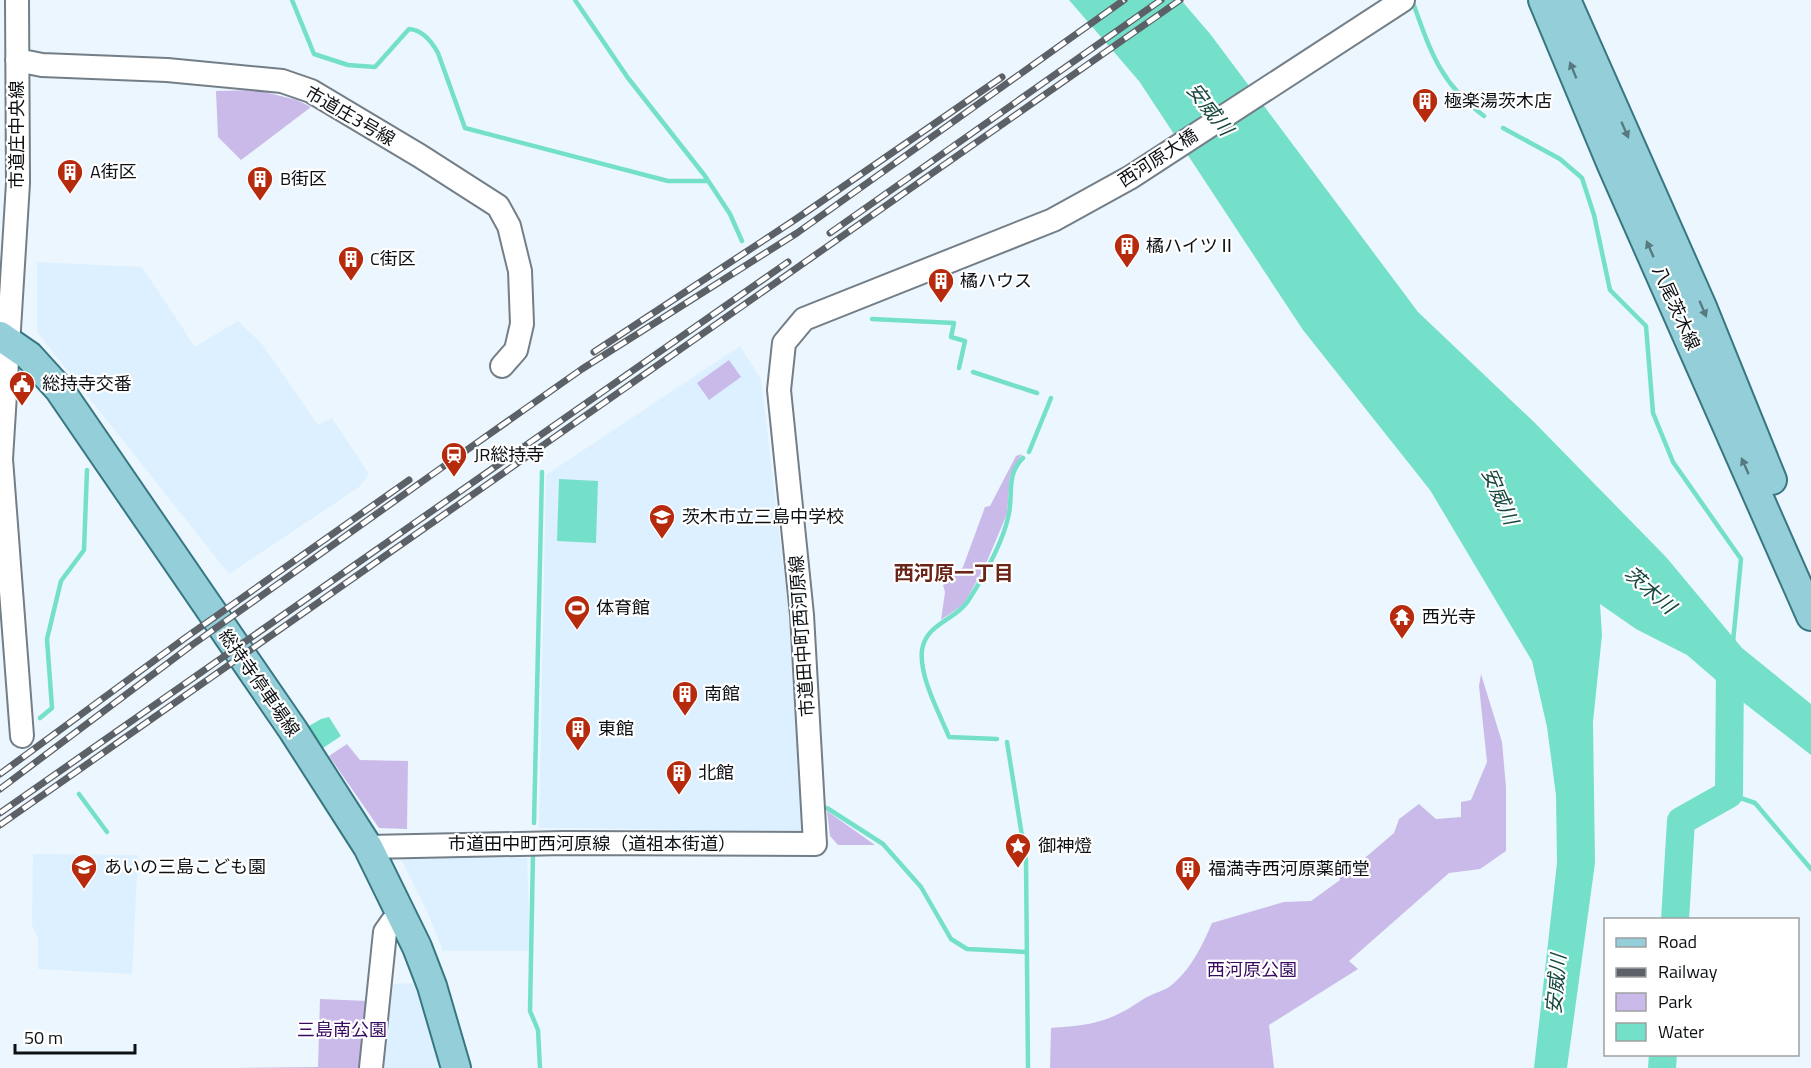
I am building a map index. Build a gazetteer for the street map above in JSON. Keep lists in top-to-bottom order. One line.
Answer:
{"streets":{"main road":["八尾茨木線","総持寺停車場線"],"street":["市道庄3号線","市道庄中央線","西河原大橋","市道田中町西河原線","市道田中町西河原線（道祖本街道）"]},"crossings":[["市道庄3号線","市道庄中央線"],["市道庄中央線","総持寺停車場線"],["西河原大橋","市道田中町西河原線"],["市道田中町西河原線","市道田中町西河原線（道祖本街道）"],["総持寺停車場線","市道田中町西河原線（道祖本街道）"]],"districts":["西河原一丁目"],"water":["安威川","茨木川"],"parks":["西河原公園","三島南公園"],"places":{"building":["極楽湯茨木店","A街区","B街区","橘ハイツⅡ","C街区","橘ハウス","南館","東館","北館","福満寺西河原薬師堂"],"public building":["総持寺交番"],"station":["JR総持寺"],"school or university":["茨木市立三島中学校","あいの三島こども園"],"sports":["体育館"],"temple":["西光寺"],"place":["御神燈"]},"legend":["Road","Railway","Park","Water"],"scale_bar":"50 m"}
